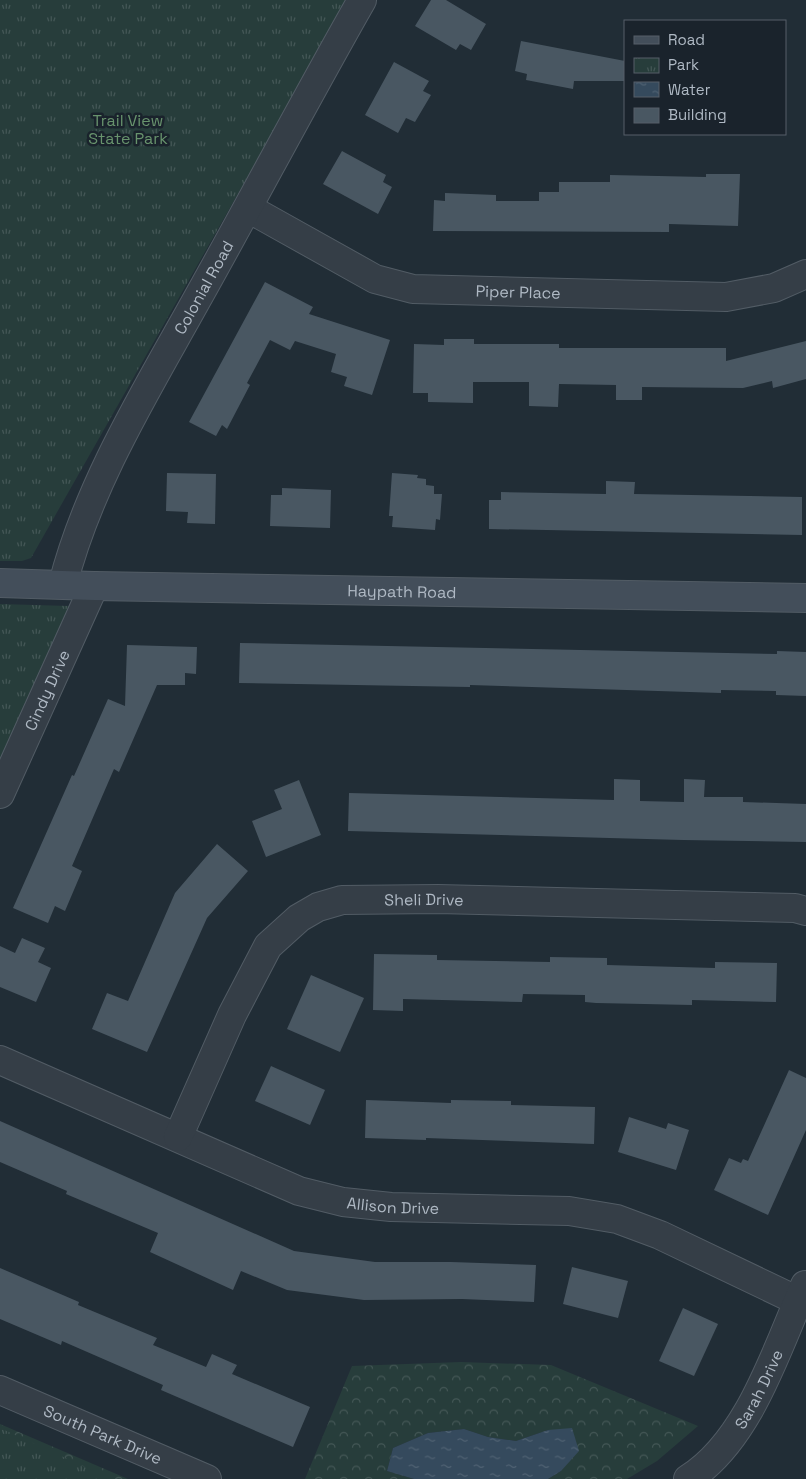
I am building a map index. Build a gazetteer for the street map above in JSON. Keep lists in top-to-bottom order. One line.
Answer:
{"streets":{"street":["Colonial Road","Piper Place","Haypath Road","Cindy Drive","Sheli Drive","Allison Drive","Sarah Drive","South Park Drive"]},"crossings":[["Colonial Road","Piper Place"],["Colonial Road","Haypath Road"],["Haypath Road","Cindy Drive"],["Sheli Drive","Allison Drive"],["Allison Drive","Sarah Drive"]],"parks":["Trail View State Park"],"legend":["Road","Park","Water","Building"]}
